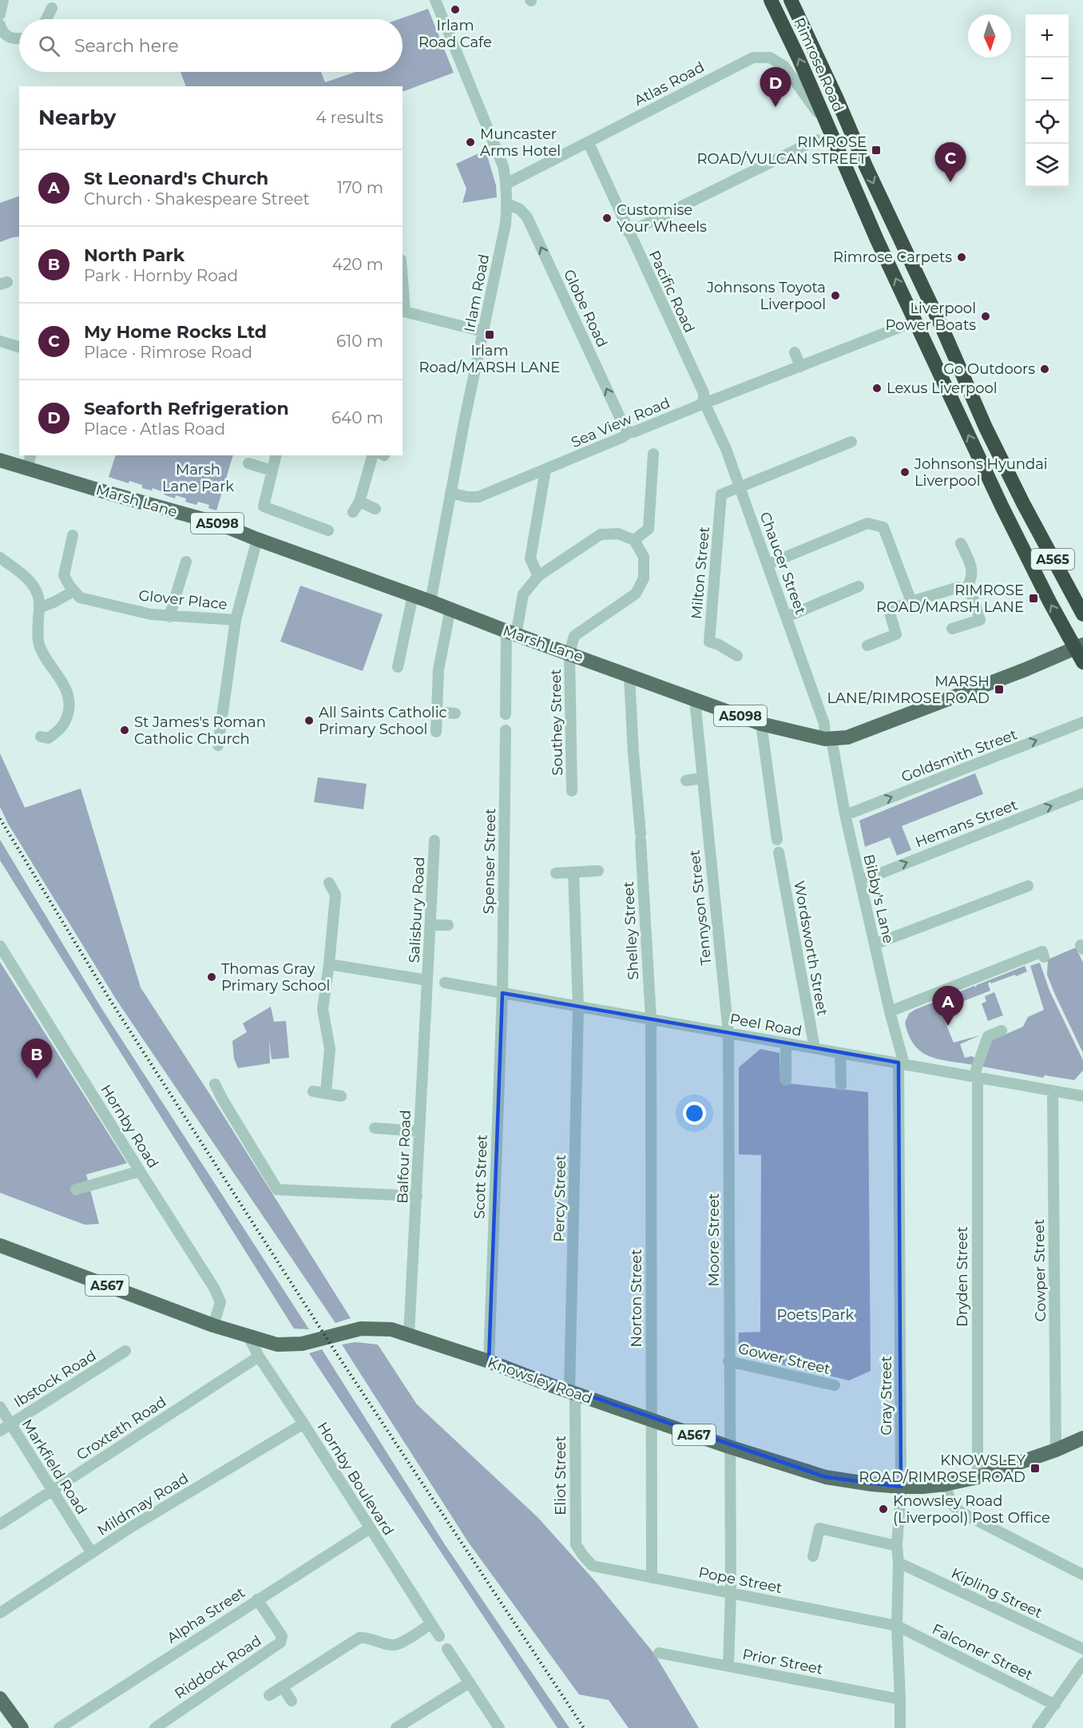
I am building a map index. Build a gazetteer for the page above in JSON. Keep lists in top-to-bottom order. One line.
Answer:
{"streets":{"highway":["Rimrose Road","A565"],"main road":["Marsh Lane","A5098","A567","Knowsley Road"],"street":["Atlas Road","Pacific Road","Irlam Road","Globe Road","Sea View Road","Chaucer Street","Milton Street","Glover Place","Southey Street","Goldsmith Street","Hemans Street","Spenser Street","Bibby's Lane","Tennyson Street","Salisbury Road","Shelley Street","Wordsworth Street","Peel Road","Hornby Road","Balfour Road","Scott Street","Percy Street","Moore Street","Cowper Street","Dryden Street","Norton Street","Gower Street","Ibstock Road","Gray Street","Croxteth Road","Markfield Road","Eliot Street","Hornby Boulevard","Mildmay Road","Pope Street","Kipling Street","Alpha Street","Falconer Street","Prior Street","Riddock Road"]},"crossings":[["Rimrose Road","Atlas Road"],["Rimrose Road","Sea View Road"],["Rimrose Road","Marsh Lane"],["Atlas Road","Pacific Road"],["Atlas Road","Irlam Road"],["Pacific Road","Sea View Road"],["Pacific Road","Chaucer Street"],["Irlam Road","Globe Road"],["Irlam Road","Sea View Road"],["Irlam Road","Marsh Lane"],["Globe Road","Sea View Road"],["Sea View Road","Chaucer Street"],["Marsh Lane","Chaucer Street"],["Marsh Lane","Southey Street"],["Marsh Lane","Bibby's Lane"],["Marsh Lane","Tennyson Street"],["Marsh Lane","Shelley Street"],["Chaucer Street","Milton Street"],["Chaucer Street","Bibby's Lane"],["Goldsmith Street","Bibby's Lane"],["Hemans Street","Bibby's Lane"],["Spenser Street","Peel Road"],["Spenser Street","Scott Street"],["Bibby's Lane","Peel Road"],["Bibby's Lane","Gray Street"],["Tennyson Street","Peel Road"],["Tennyson Street","Moore Street"],["Salisbury Road","Balfour Road"],["Shelley Street","Peel Road"],["Shelley Street","Norton Street"],["Wordsworth Street","Peel Road"],["Peel Road","Scott Street"],["Peel Road","Percy Street"],["Peel Road","Moore Street"],["Peel Road","Cowper Street"],["Peel Road","Dryden Street"],["Peel Road","Norton Street"],["Peel Road","Gray Street"],["Hornby Road","Knowsley Road"],["Balfour Road","Knowsley Road"],["Scott Street","Knowsley Road"],["Percy Street","Knowsley Road"],["Percy Street","Eliot Street"],["Moore Street","Gower Street"],["Moore Street","Knowsley Road"],["Moore Street","Pope Street"],["Moore Street","Prior Street"],["Cowper Street","Knowsley Road"],["Dryden Street","Knowsley Road"],["Norton Street","Knowsley Road"],["Norton Street","Pope Street"],["Ibstock Road","Markfield Road"],["Knowsley Road","Gray Street"],["Knowsley Road","Eliot Street"],["Knowsley Road","Hornby Boulevard"],["Gray Street","Pope Street"],["Gray Street","Kipling Street"],["Gray Street","Falconer Street"],["Gray Street","Prior Street"],["Croxteth Road","Markfield Road"],["Croxteth Road","Hornby Boulevard"],["Markfield Road","Mildmay Road"],["Eliot Street","Pope Street"],["Hornby Boulevard","Mildmay Road"],["Hornby Boulevard","Alpha Street"],["Pope Street","Falconer Street"],["Alpha Street","Riddock Road"]],"one_way":["Globe Road","Goldsmith Street"],"parks":["Marsh Lane Park","Poets Park"],"places":{"other":["Irlam Road Cafe","Muncaster Arms Hotel","Customise Your Wheels","Rimrose Carpets","Johnsons Toyota Liverpool","Liverpool Power Boats","Go Outdoors","Lexus Liverpool","Johnsons Hyundai Liverpool","All Saints Catholic Primary School","St James's Roman Catholic Church","Thomas Gray Primary School","Knowsley Road (Liverpool) Post Office"],"transit":["RIMROSE ROAD/VULCAN STREET","Irlam Road/MARSH LANE","RIMROSE ROAD/MARSH LANE","MARSH LANE/RIMROSE ROAD","KNOWSLEY ROAD/RIMROSE ROAD"]},"north":"bottom","page":{"map_buttons":["+","−"],"search":"Search here","pins":["D","C","A","B"],"heading":["Nearby","4 results"],"list":[{"mark":"A","name":"St Leonard's Church","note":"Church · Shakespeare Street","value":"170 m"},{"mark":"B","name":"North Park","note":"Park · Hornby Road","value":"420 m"},{"mark":"C","name":"My Home Rocks Ltd","note":"Place · Rimrose Road","value":"610 m"},{"mark":"D","name":"Seaforth Refrigeration","note":"Place · Atlas Road","value":"640 m"}]}}
